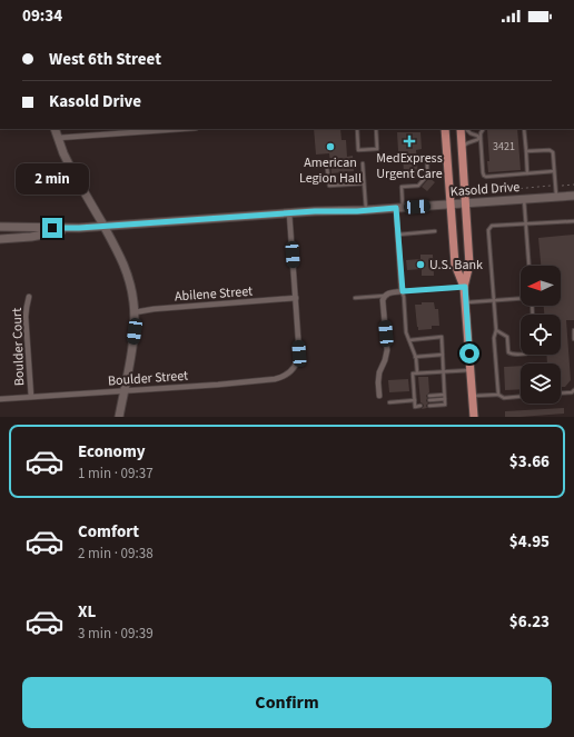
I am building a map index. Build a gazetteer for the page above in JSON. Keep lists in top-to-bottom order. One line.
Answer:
{"streets":{"main road":["Kasold Drive"],"street":["Abilene Street","Boulder Court","Boulder Street"]},"crossings":[["Abilene Street","Boulder Street"],["Boulder Court","Boulder Street"]],"places":{"health":["MedExpress Urgent Care"],"other":["American Legion Hall","U.S. Bank"]},"house_numbers":["3421"],"north":"left","page":{"status":"09:34","banner":["West 6th Street","Kasold Drive"],"bubble":"2 min","list":[{"name":"Economy","note":"1 min · 09:37","value":"$3.66"},{"name":"Comfort","note":"2 min · 09:38","value":"$4.95"},{"name":"XL","note":"3 min · 09:39","value":"$6.23"}],"buttons":"Confirm"}}
